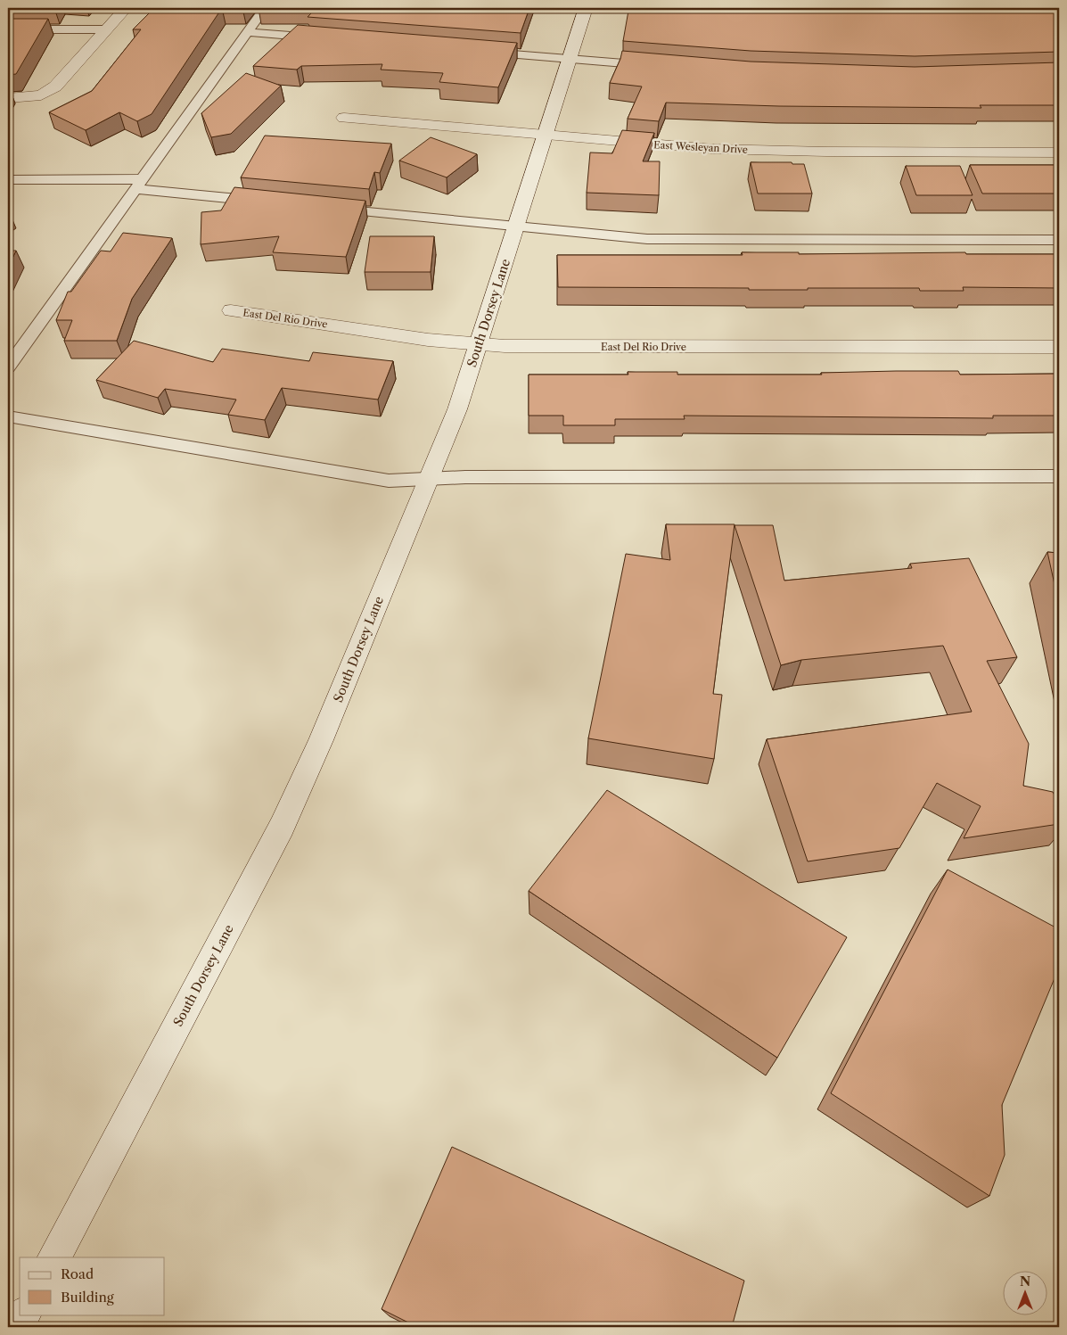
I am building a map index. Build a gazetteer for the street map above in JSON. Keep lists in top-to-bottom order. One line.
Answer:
{"streets":{"street":["East Wesleyan Drive","South Dorsey Lane","East Del Rio Drive"]},"crossings":[["East Wesleyan Drive","South Dorsey Lane"],["South Dorsey Lane","East Del Rio Drive"]],"legend":["Road","Building"],"north":"top"}
